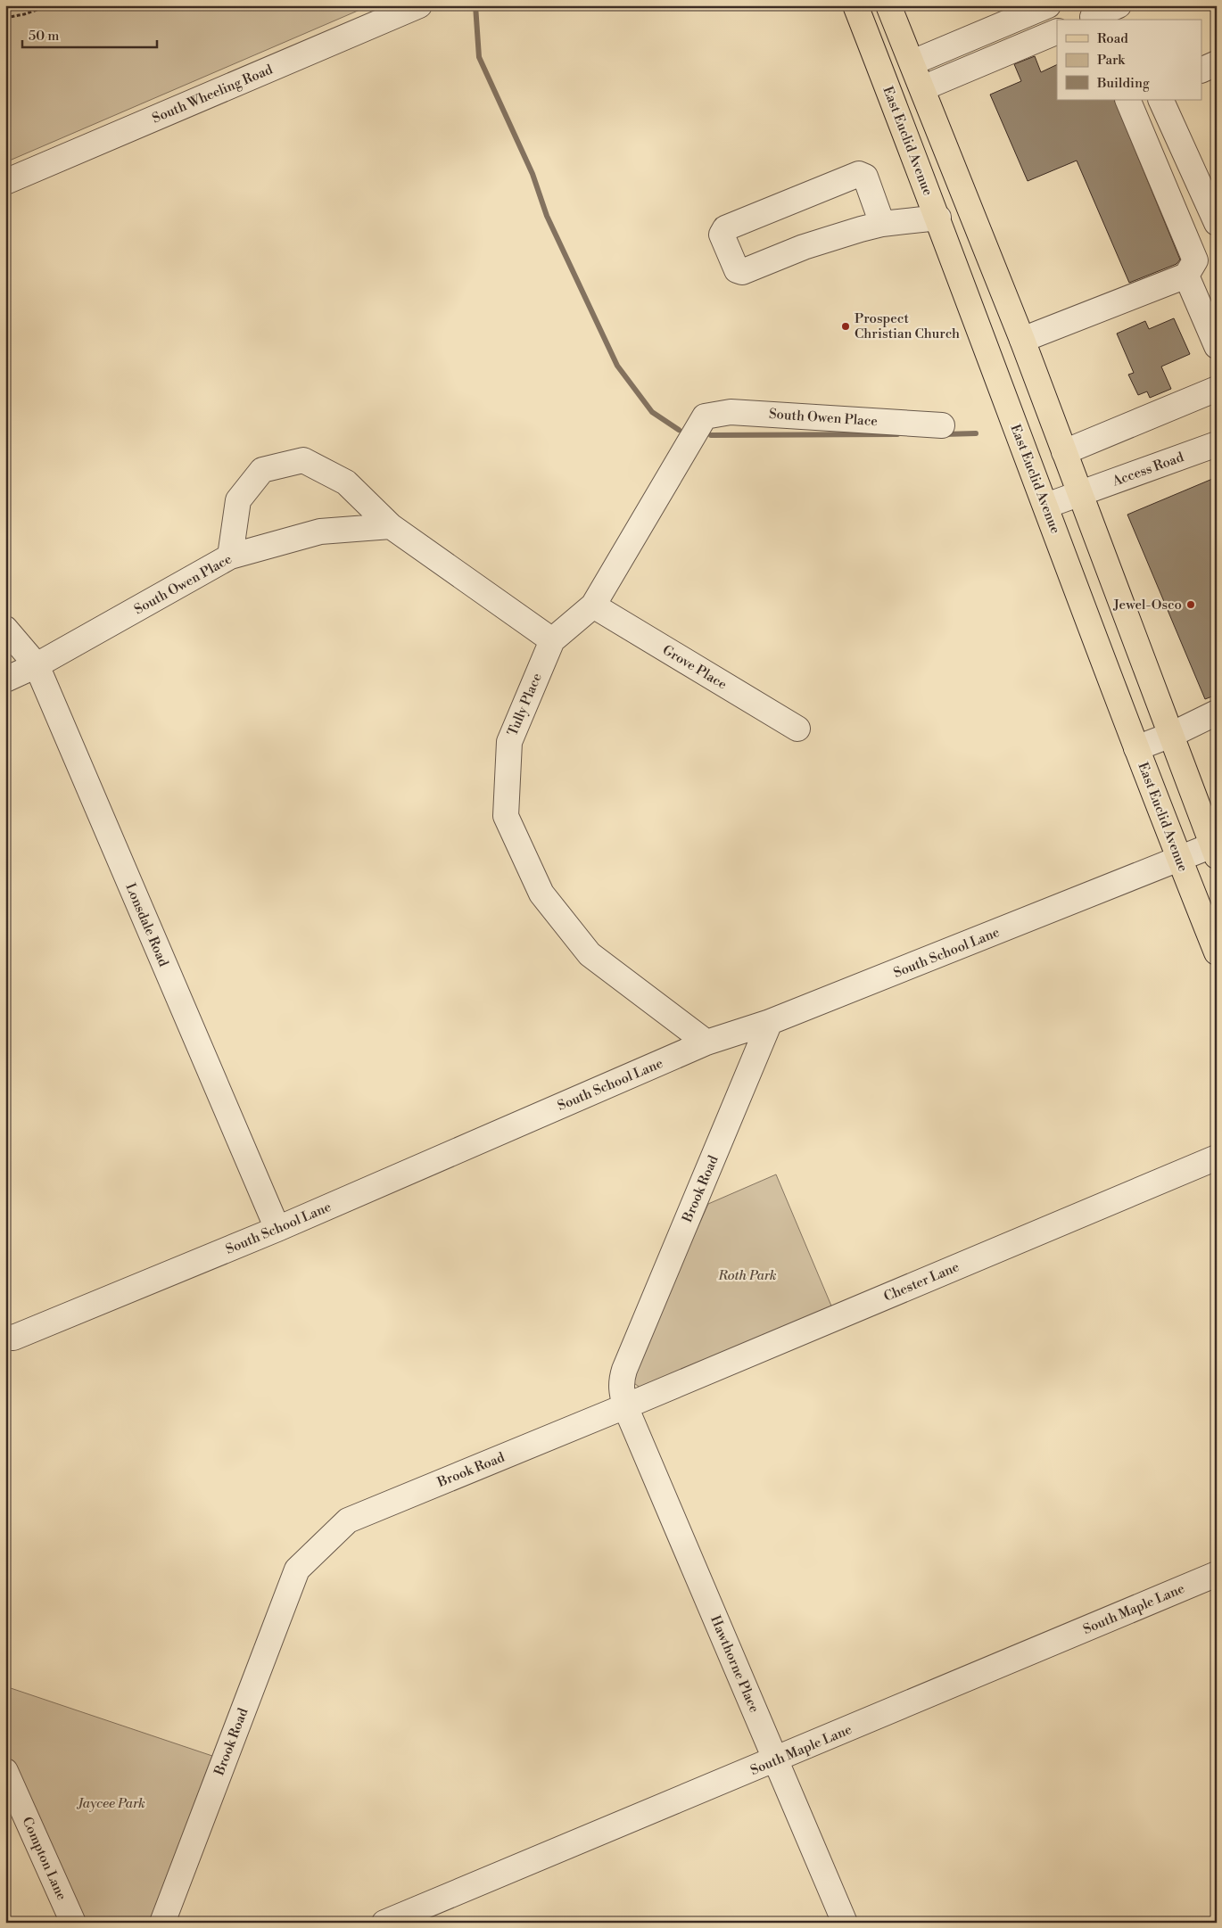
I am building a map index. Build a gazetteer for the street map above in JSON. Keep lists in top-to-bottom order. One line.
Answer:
{"streets":{"main road":["East Euclid Avenue"],"street":["South Wheeling Road","South Owen Place","Access Road","Grove Place","Tully Place","Lonsdale Road","South School Lane","Brook Road","Chester Lane","South Maple Lane","Hawthorne Place","Compton Lane"]},"crossings":[["East Euclid Avenue","Access Road"],["East Euclid Avenue","South School Lane"],["South Owen Place","Tully Place"],["South Owen Place","Lonsdale Road"],["Grove Place","Tully Place"],["Tully Place","South School Lane"],["Lonsdale Road","South School Lane"],["South School Lane","Brook Road"],["Brook Road","Chester Lane"],["Brook Road","Hawthorne Place"],["Chester Lane","Hawthorne Place"],["South Maple Lane","Hawthorne Place"]],"parks":["Roth Park","Jaycee Park"],"places":["Prospect Christian Church","Jewel-Osco"],"legend":["Road","Park","Building"],"scale_bar":"50 m"}
